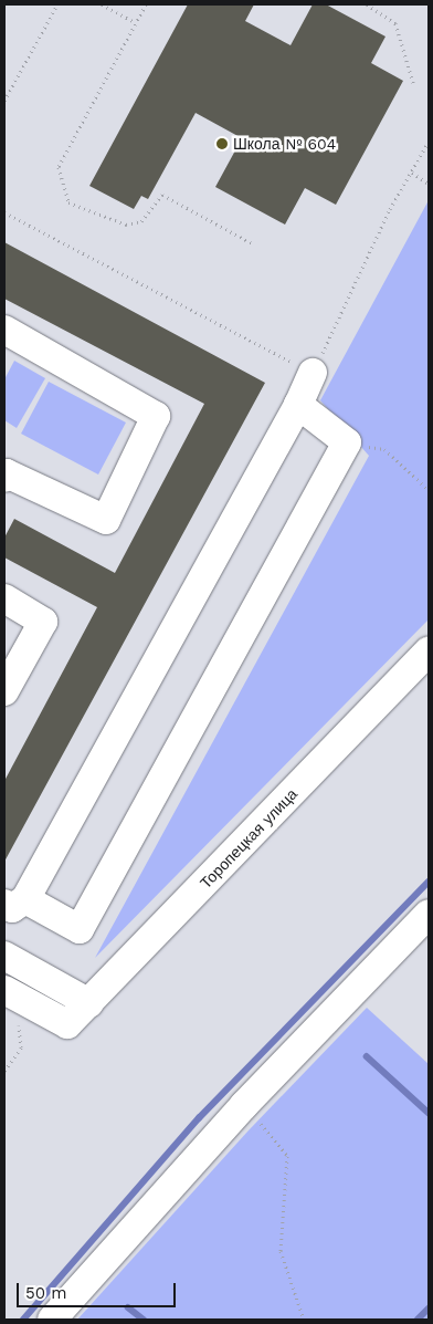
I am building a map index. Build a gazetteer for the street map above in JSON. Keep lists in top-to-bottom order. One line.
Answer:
{"streets":{"street":["Торопецкая улица"]},"places":["Школа № 604"],"scale_bar":"50 m"}
